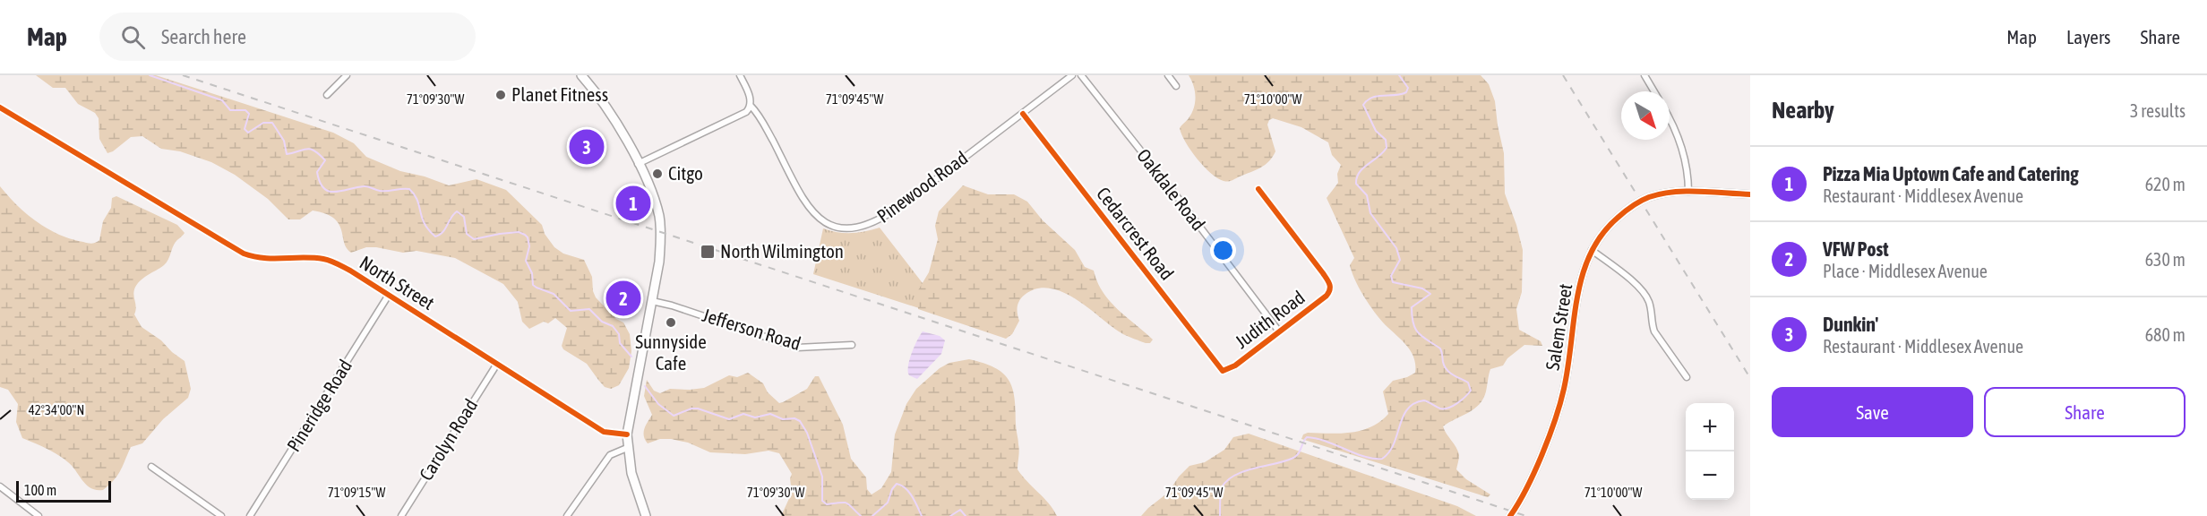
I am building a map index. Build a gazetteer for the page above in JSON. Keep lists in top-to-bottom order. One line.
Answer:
{"streets":{"street":["Pinewood Road","Oakdale Road","Cedarcrest Road","North Street","Judith Road","Salem Street","Jefferson Road","Pineridge Road","Carolyn Road"]},"crossings":[["Pinewood Road","Cedarcrest Road"],["Oakdale Road","Judith Road"],["Cedarcrest Road","Judith Road"],["North Street","Pineridge Road"],["North Street","Carolyn Road"]],"places":{"other":["Planet Fitness","Citgo","Sunnyside Cafe"],"transit":["North Wilmington"]},"scale_bar":"100 m","north":"bottom right","page":{"header":"Map","search":"Search here","nav":["Map","Layers","Share"],"heading":["Nearby","3 results"],"pins":["3","1","2"],"list":[{"mark":"1","name":"Pizza Mia Uptown Cafe and Catering","note":"Restaurant · Middlesex Avenue","value":"620 m"},{"mark":"2","name":"VFW Post","note":"Place · Middlesex Avenue","value":"630 m"},{"mark":"3","name":"Dunkin'","note":"Restaurant · Middlesex Avenue","value":"680 m"}],"buttons":["Save","Share"],"map_buttons":["+","−"],"scale":"100 m"},"coordinates":["71°09'30\"W","71°09'45\"W","71°10'00\"W","42°34'00\"N","71°09'15\"W"]}
